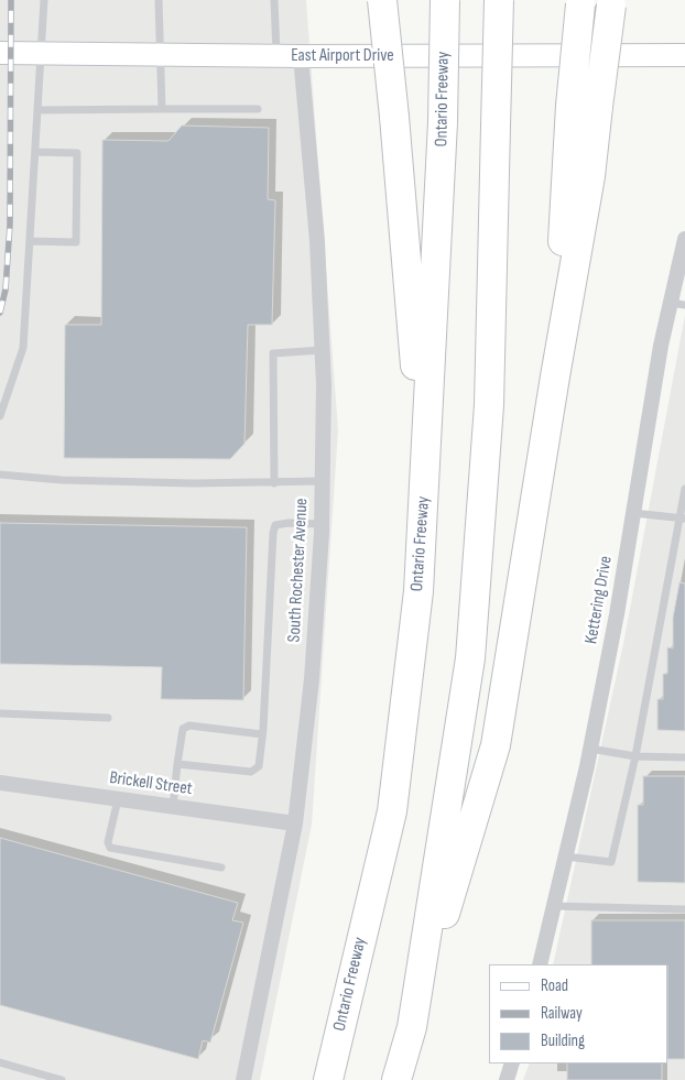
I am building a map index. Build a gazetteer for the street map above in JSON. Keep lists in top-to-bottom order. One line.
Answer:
{"streets":{"highway":["Ontario Freeway"],"main road":["East Airport Drive"],"street":["South Rochester Avenue","Kettering Drive","Brickell Street"]},"crossings":[["East Airport Drive","South Rochester Avenue"],["South Rochester Avenue","Brickell Street"]],"legend":["Road","Railway","Building"]}
